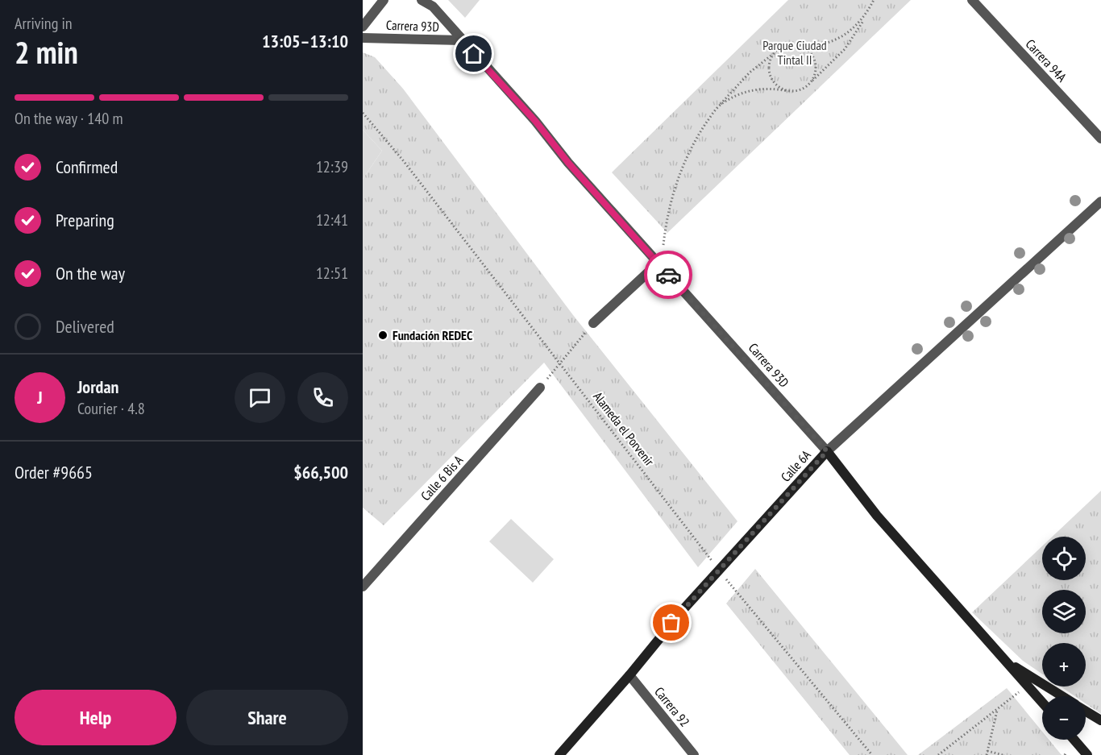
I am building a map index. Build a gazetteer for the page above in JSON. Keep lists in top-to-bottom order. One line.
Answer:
{"streets":{"street":["Carrera 93D","Carrera 94A","Calle 6A","Calle 6 Bis A","Carrera 92"],"path":["Alameda el Porvenir"]},"crossings":[["Carrera 93D","Calle 6A"],["Alameda el Porvenir","Calle 6A"],["Calle 6A","Carrera 92"]],"parks":["Parque Ciudad Tintal II"],"places":["Fundación REDEC"],"page":{"heading":["2 min","Arriving in","13:05–13:10"],"panel":["Jordan","Courier · 4.8","Order #9665","$66,500"],"bar":"On the way · 140 m","list":[["Confirmed","12:39"],["Preparing","12:41"],["On the way","12:51"],"Delivered"],"round":"J","map_buttons":["+","−"],"buttons":["Help","Share"]}}
